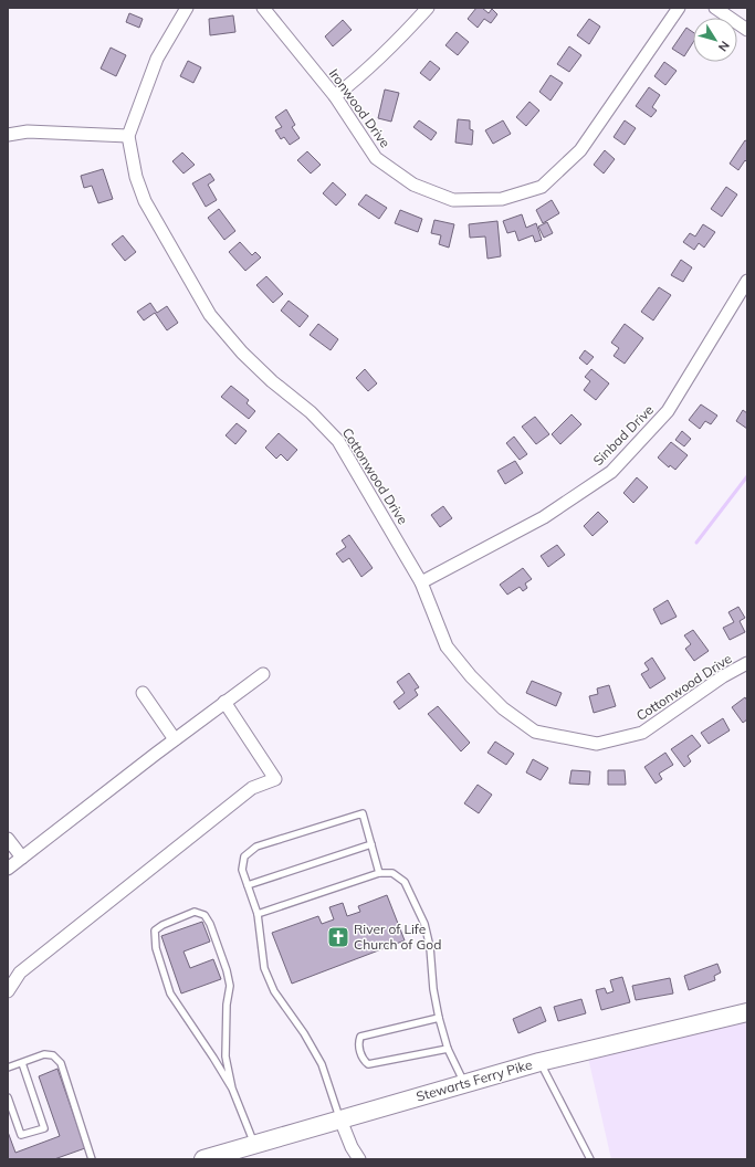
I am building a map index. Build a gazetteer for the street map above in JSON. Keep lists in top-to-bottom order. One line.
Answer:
{"streets":{"main road":["Stewarts Ferry Pike"],"street":["Ironwood Drive","Sinbad Drive","Cottonwood Drive"]},"crossings":[["Sinbad Drive","Cottonwood Drive"]],"places":{"church":["River of Life Church of God"]},"north":"bottom right"}
